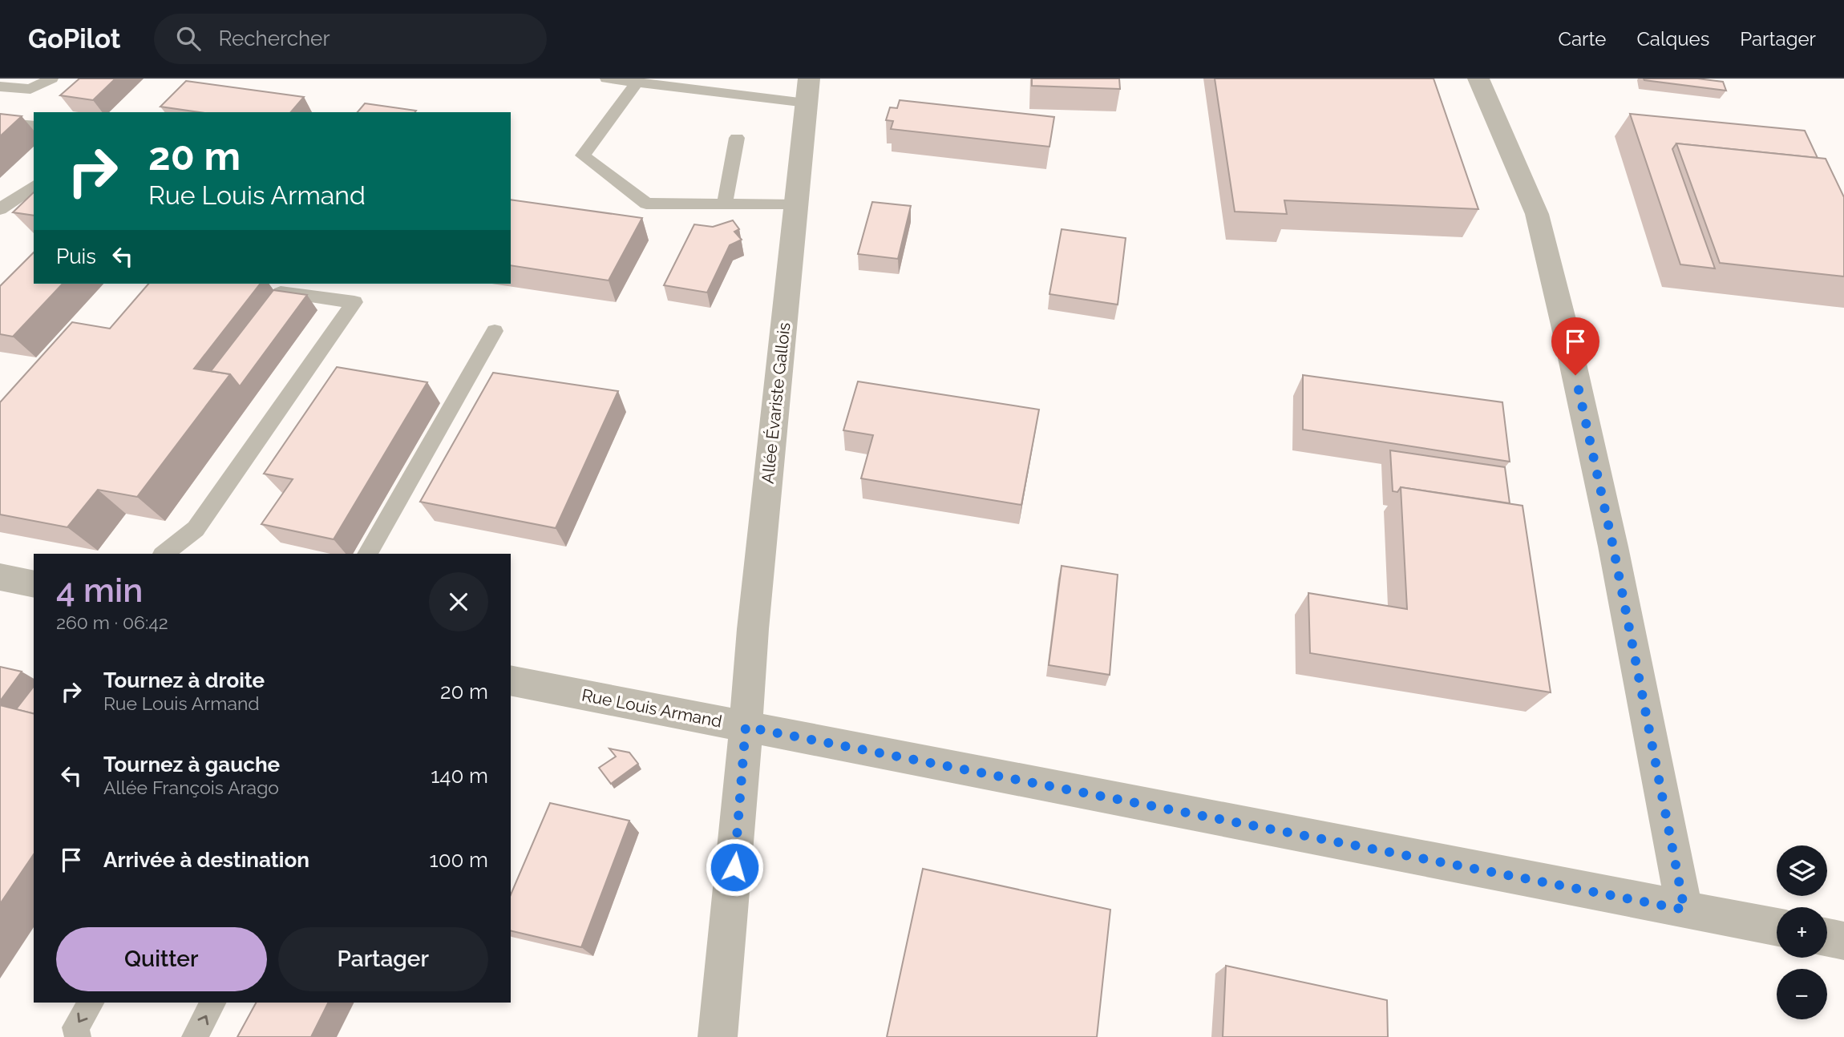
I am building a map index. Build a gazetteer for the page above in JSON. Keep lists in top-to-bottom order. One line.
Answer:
{"streets":{"street":["Allée Évariste Gallois","Rue Louis Armand"]},"crossings":[["Allée Évariste Gallois","Rue Louis Armand"]],"page":{"header":"GoPilot","search":"Rechercher","nav":["Carte","Calques","Partager"],"turn":["20 m","Rue Louis Armand"],"then":"Puis","heading":["4 min","260 m · 06:42"],"list":[{"name":"Tournez à droite","note":"Rue Louis Armand","value":"20 m"},{"name":"Tournez à gauche","note":"Allée François Arago","value":"140 m"},{"name":"Arrivée à destination","value":"100 m"}],"map_buttons":["+","−"],"buttons":["Quitter","Partager"]}}
